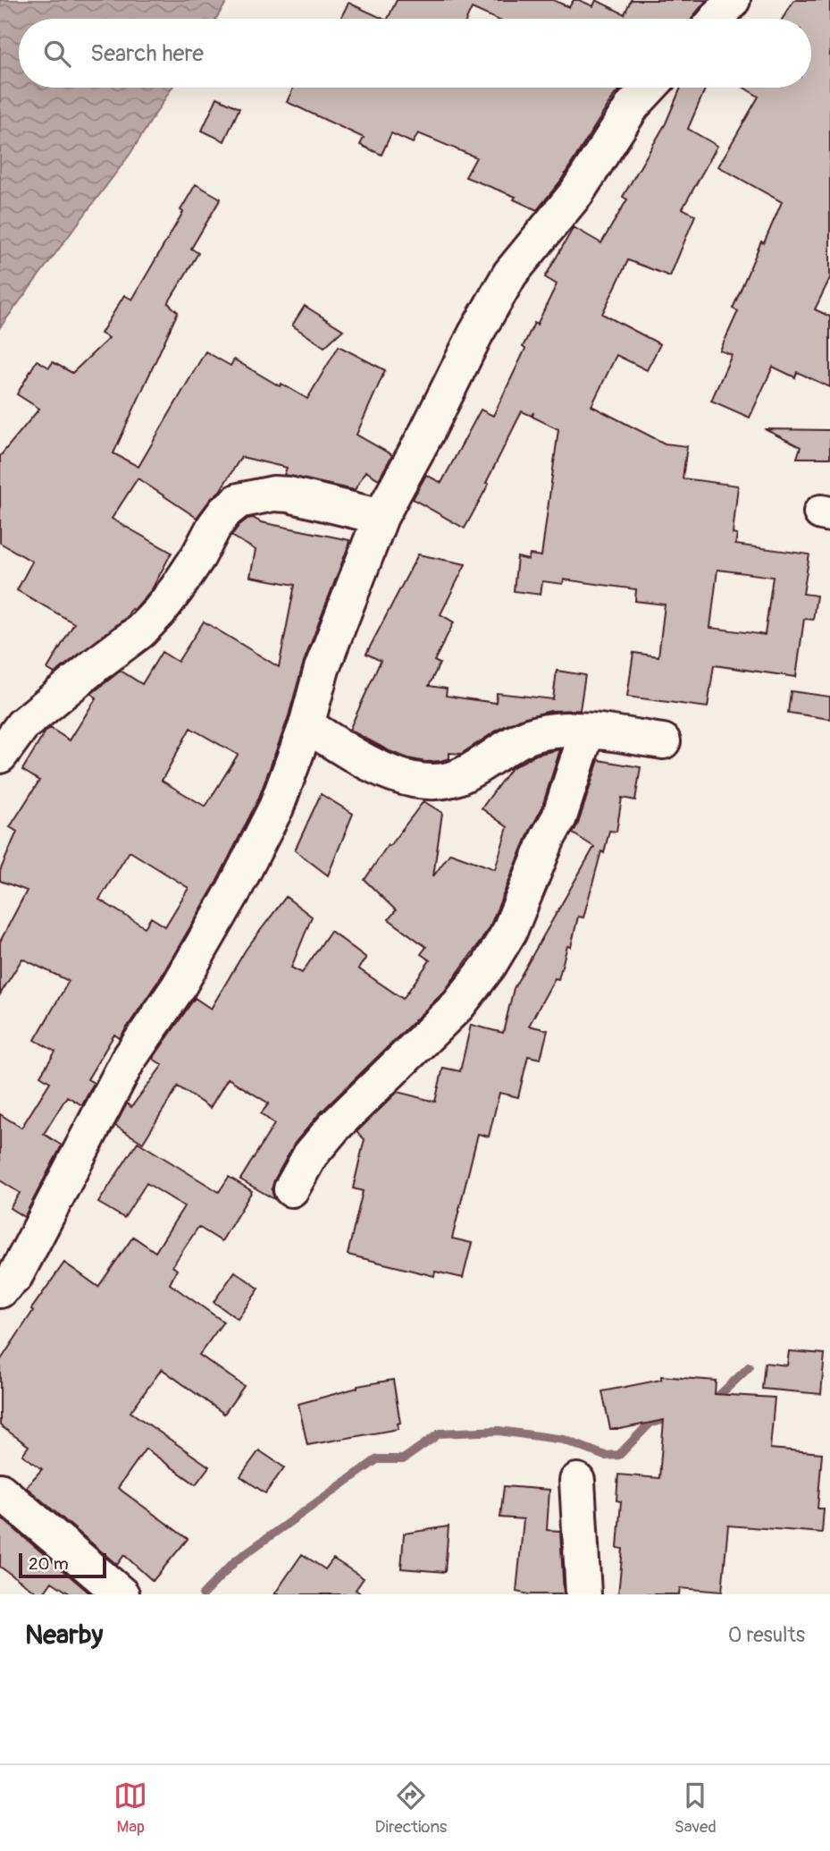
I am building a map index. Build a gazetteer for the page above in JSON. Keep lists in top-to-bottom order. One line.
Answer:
{"scale_bar":"20 m","page":{"search":"Search here","scale":"20 m","heading":["Nearby","0 results"],"nav":["Map","Directions","Saved"]}}
